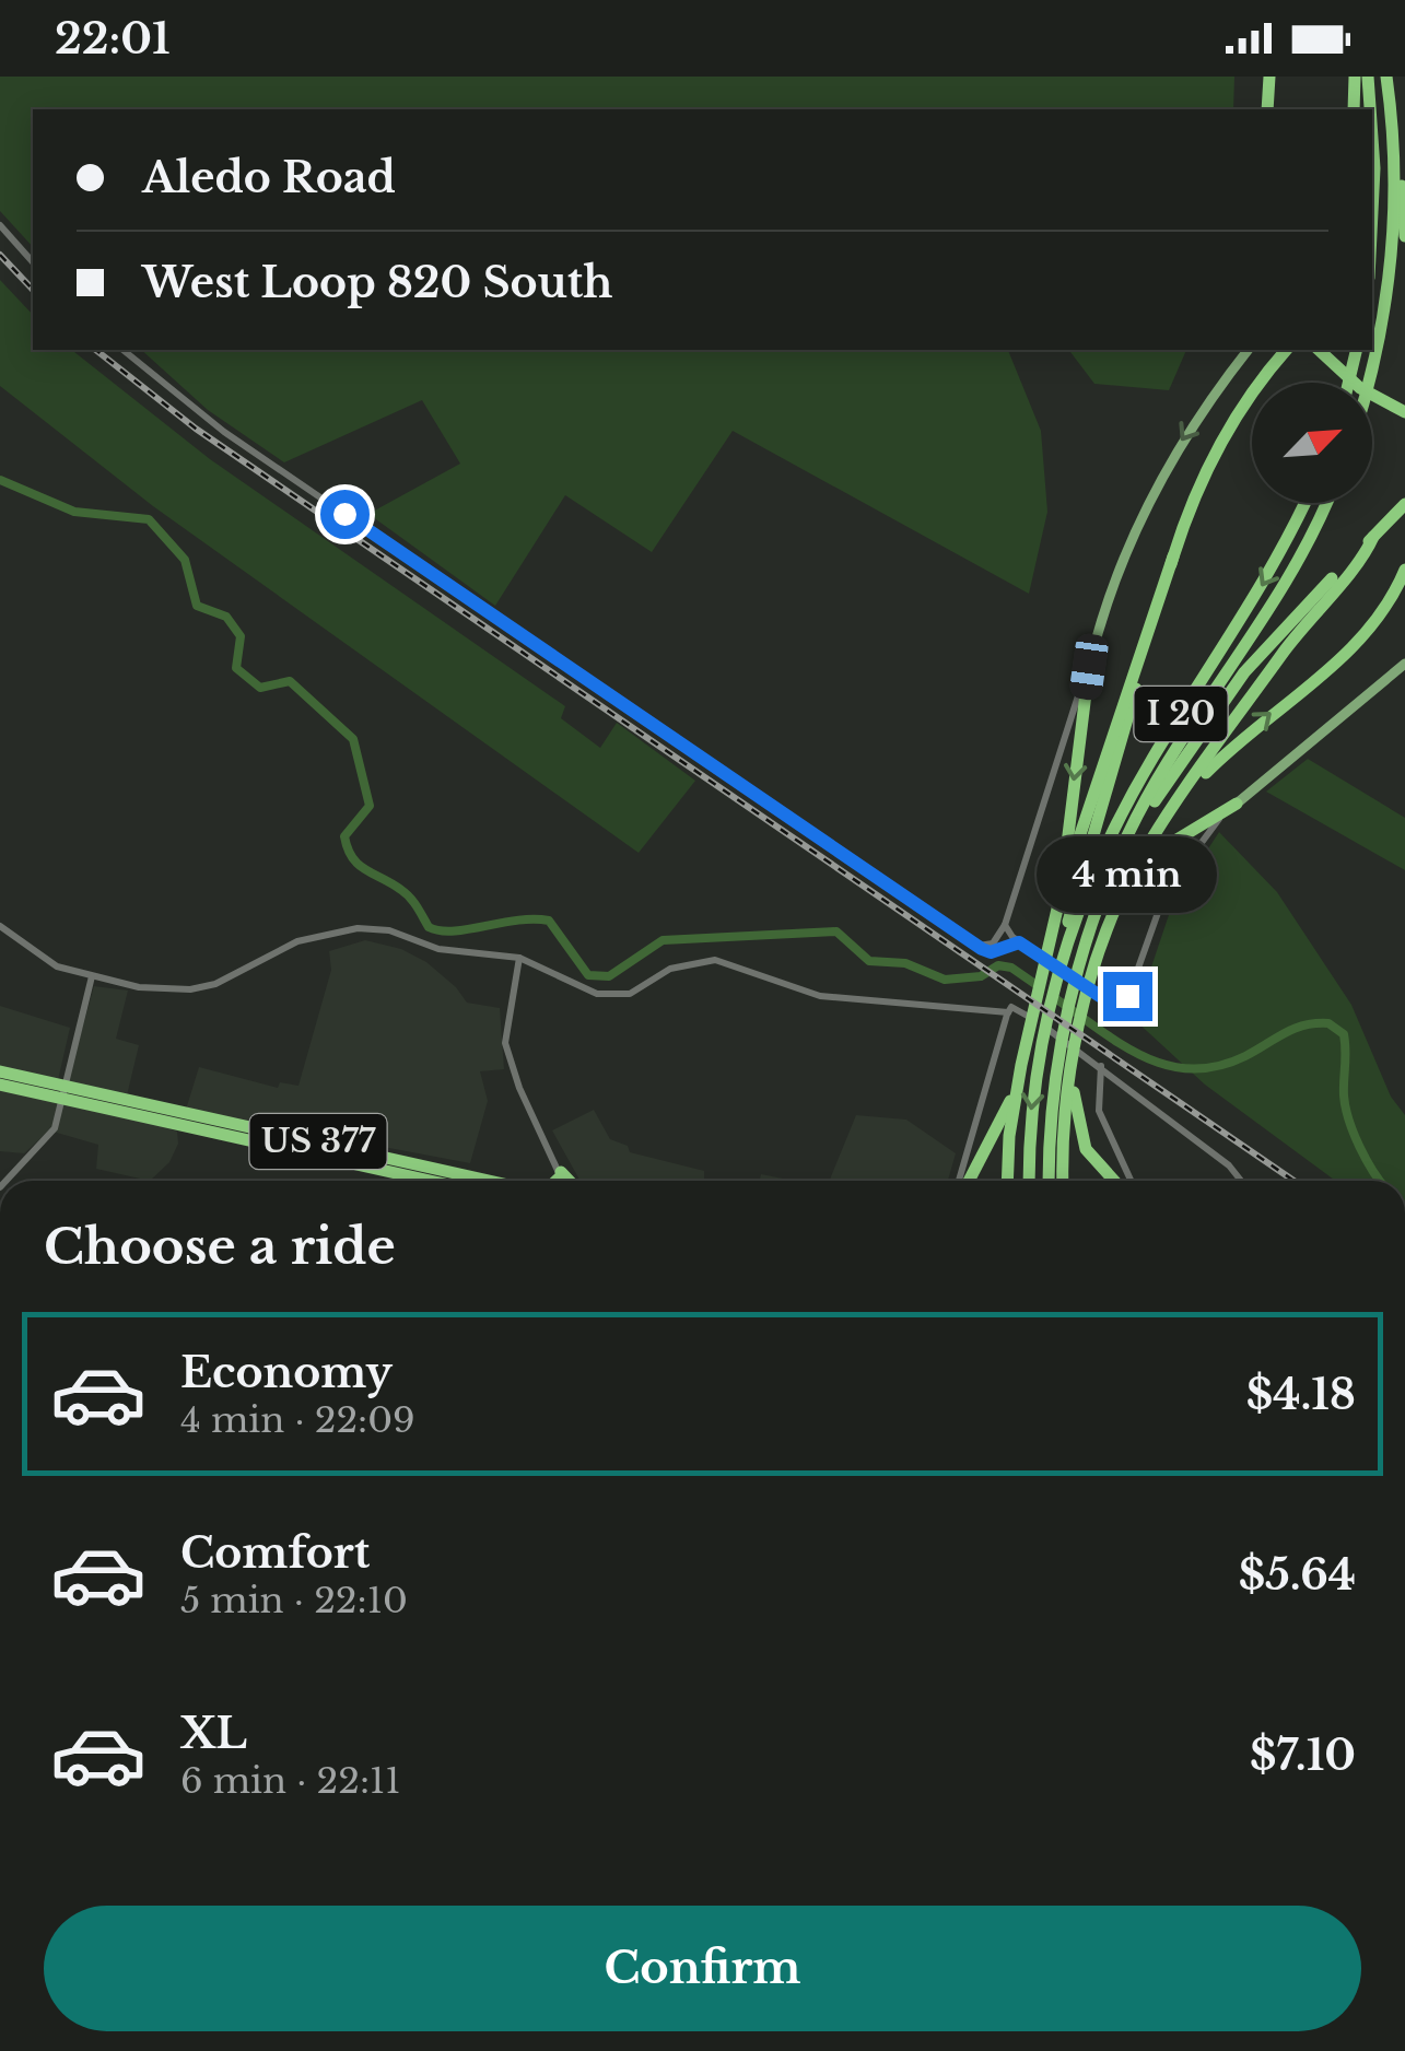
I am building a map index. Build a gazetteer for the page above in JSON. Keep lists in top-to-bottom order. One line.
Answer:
{"streets":{"highway":["I 20","US 377"]},"north":"top right","page":{"status":"22:01","banner":["Aledo Road","West Loop 820 South"],"bubble":"4 min","heading":"Choose a ride","list":[{"name":"Economy","note":"4 min · 22:09","value":"$4.18"},{"name":"Comfort","note":"5 min · 22:10","value":"$5.64"},{"name":"XL","note":"6 min · 22:11","value":"$7.10"}],"buttons":"Confirm"}}
